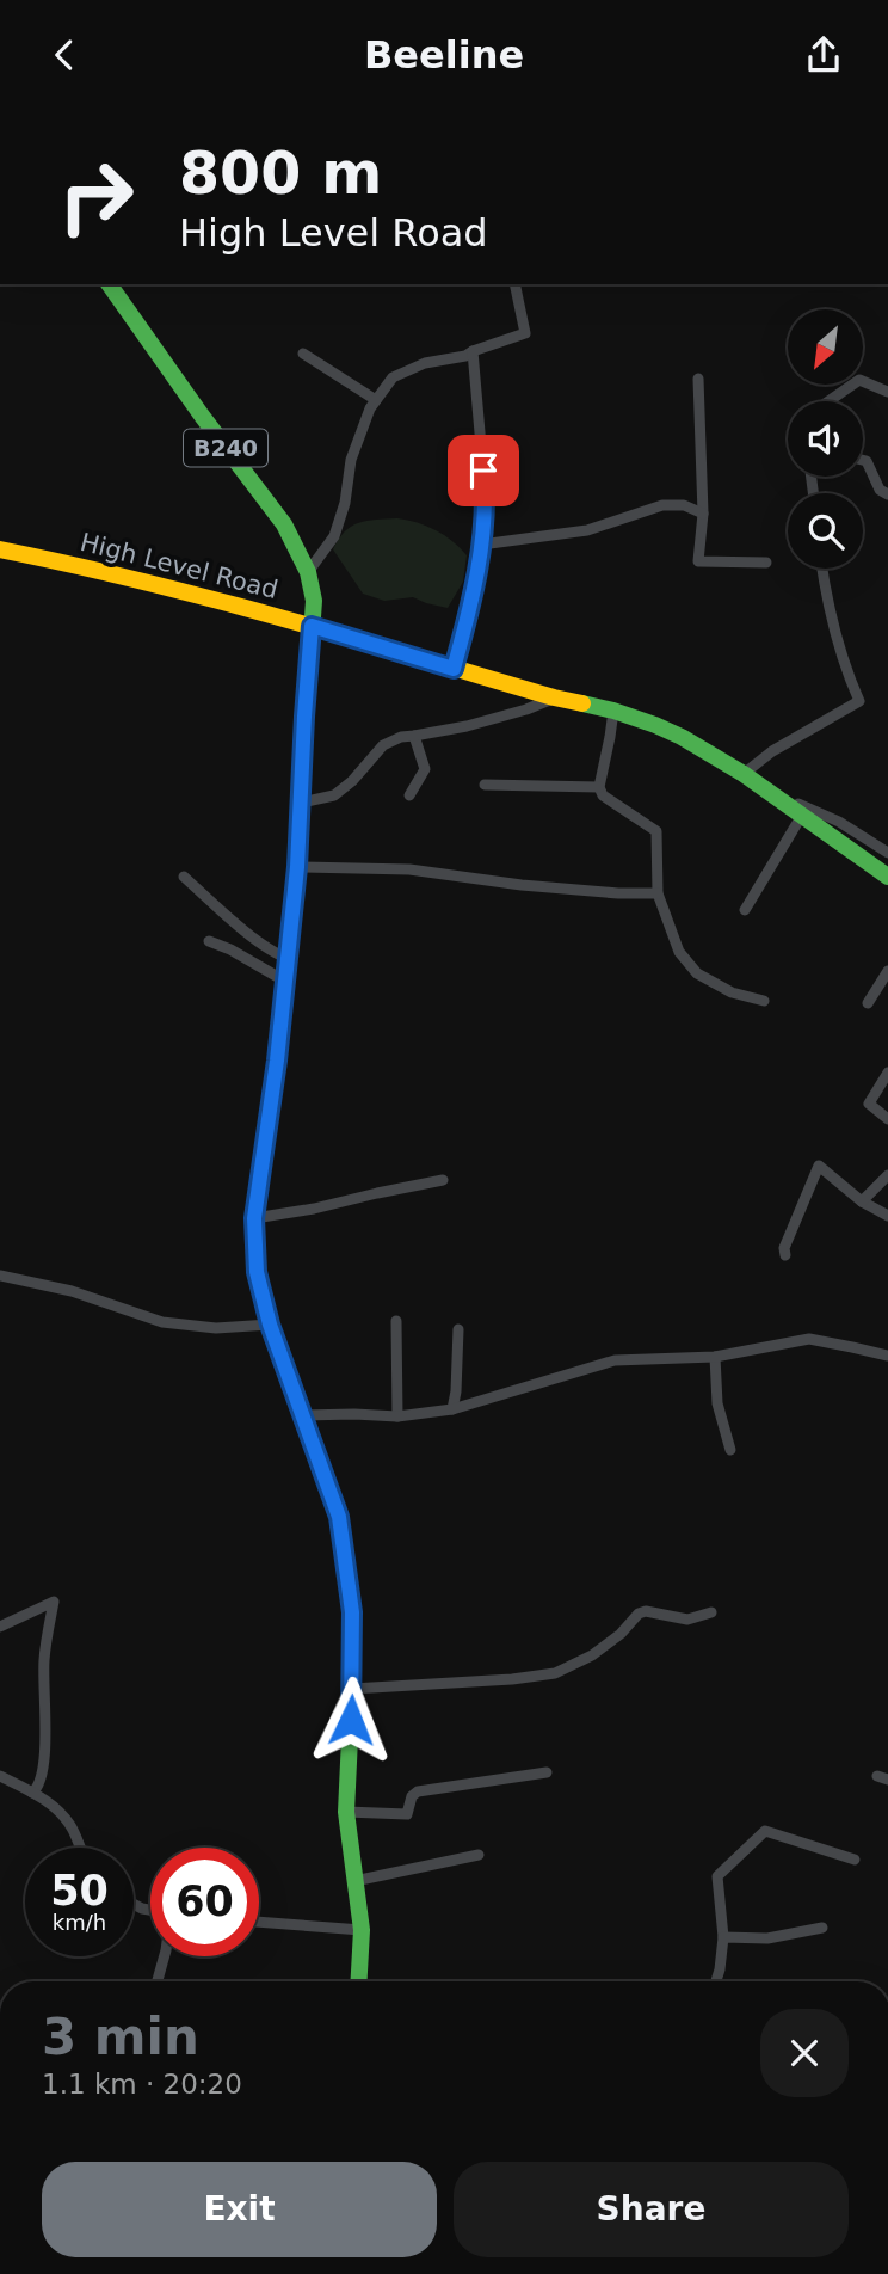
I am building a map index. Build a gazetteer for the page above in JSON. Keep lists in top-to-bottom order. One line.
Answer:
{"streets":{"main road":["B240","High Level Road"]},"crossings":[["B240","High Level Road"]],"north":"bottom left","page":{"header":"Beeline","turn":["800 m","High Level Road"],"speed":"50 km/h","limit":"60","heading":["3 min","1.1 km · 20:20"],"buttons":["Exit","Share"]}}
